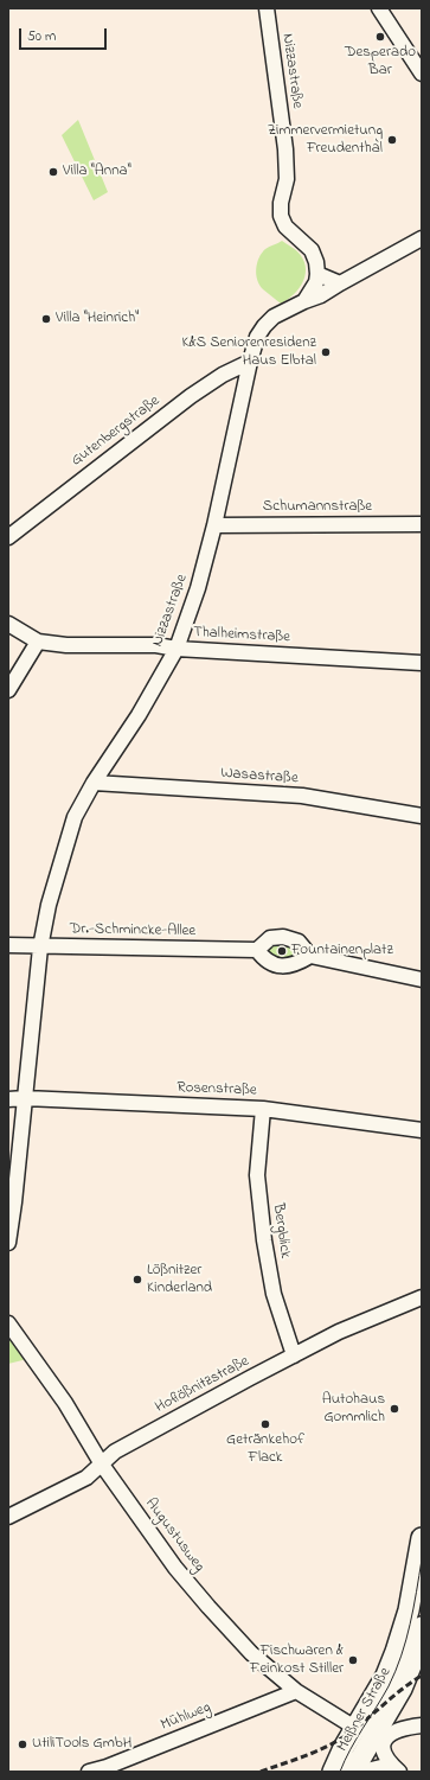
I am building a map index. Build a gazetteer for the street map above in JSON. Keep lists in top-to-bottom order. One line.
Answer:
{"streets":{"main road":["Meißner Straße"],"street":["Nizzastraße","Gutenbergstraße","Schumannstraße","Thalheimstraße","Wasastraße","Dr.-Schmincke-Allee","Rosenstraße","Bergblick","Hoflößnitzstraße","Augustusweg","Mühlweg"]},"crossings":[["Nizzastraße","Gutenbergstraße"],["Nizzastraße","Schumannstraße"],["Nizzastraße","Thalheimstraße"],["Nizzastraße","Wasastraße"],["Nizzastraße","Dr.-Schmincke-Allee"],["Nizzastraße","Rosenstraße"],["Rosenstraße","Bergblick"],["Bergblick","Hoflößnitzstraße"],["Hoflößnitzstraße","Augustusweg"],["Augustusweg","Meißner Straße"],["Augustusweg","Mühlweg"]],"places":["Desperado Bar","Zimmervermietung Freudenthal","Villa \"Anna\"","Villa \"Heinrich\"","K&S Seniorenresidenz Haus Elbtal","Fountainenplatz","Lößnitzer Kinderland","Autohaus Gommlich","Getränkehof Flack","Fischwaren & Feinkost Stiller","UtiliTools GmbH"],"scale_bar":"50 m"}
